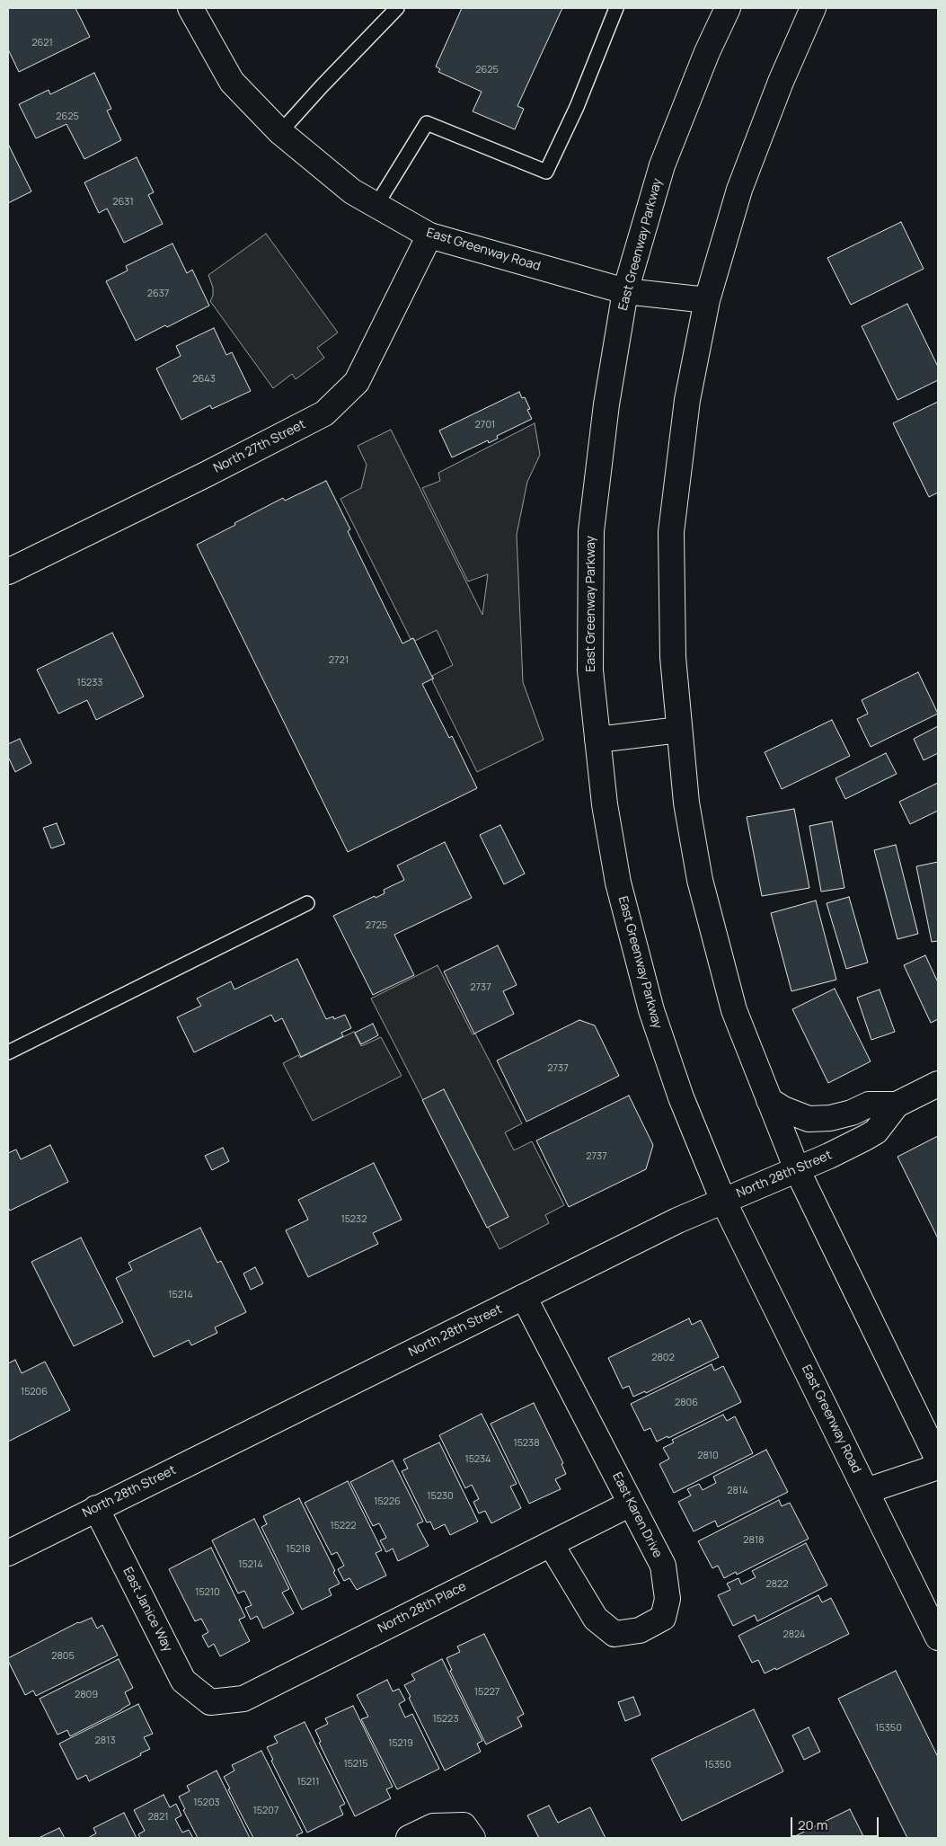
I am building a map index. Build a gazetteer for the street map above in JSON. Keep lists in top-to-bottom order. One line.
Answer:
{"streets":{"street":["East Greenway Parkway","East Greenway Road","North 27th Street","North 28th Street","East Karen Drive","North 28th Place","East Janice Way"]},"crossings":[["East Greenway Parkway","East Greenway Road"],["East Greenway Parkway","North 28th Street"],["East Greenway Road","North 27th Street"],["East Greenway Road","North 28th Street"],["North 28th Street","East Karen Drive"],["North 28th Street","East Janice Way"],["East Karen Drive","North 28th Place"],["North 28th Place","East Janice Way"]],"house_numbers":["2621","2625","2625","2631","2637","2643","2701","2721","15233","2725","2737","2737","2737","15232","15214","2802","15206","2806","15238","2810","15234","2814","15230","15226","15222","2818","15218","15214","2822","15210","2824","2805","15227","2809","15223","15350","2813","15219","15215","15350","15211","15203","15207","2821"],"scale_bar":"20 m"}
